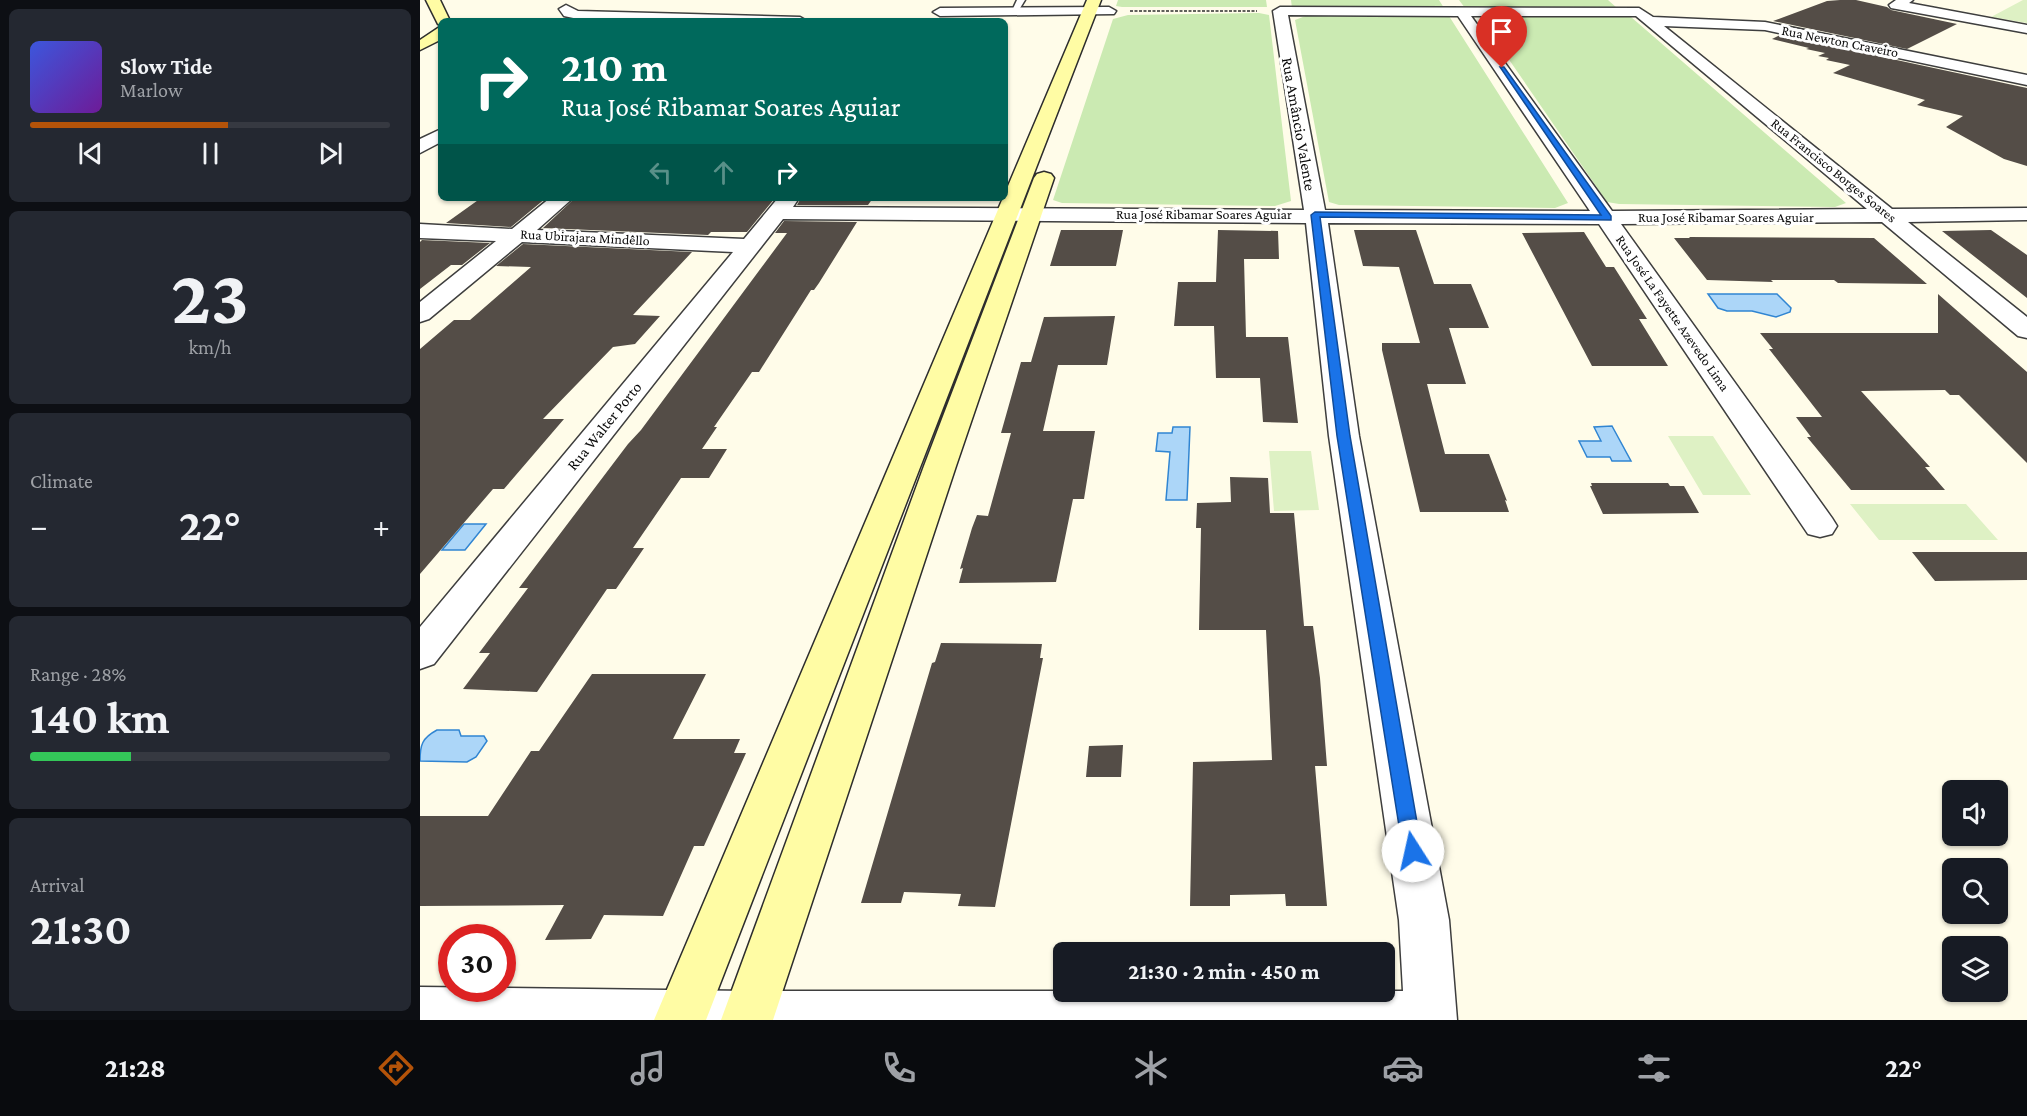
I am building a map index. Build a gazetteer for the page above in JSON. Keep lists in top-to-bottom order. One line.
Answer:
{"streets":{"street":["Rua Newton Craveiro","Rua Amâncio Valente","Rua Francisco Borges Soares","Rua José Ribamar Soares Aguiar","Rua Ubirajara Mindêllo","Rua José La Fayette Azevedo Lima","Rua Walter Porto"]},"crossings":[["Rua Newton Craveiro","Rua Amâncio Valente"],["Rua Newton Craveiro","Rua Francisco Borges Soares"],["Rua Newton Craveiro","Rua José La Fayette Azevedo Lima"],["Rua Amâncio Valente","Rua José Ribamar Soares Aguiar"],["Rua Francisco Borges Soares","Rua José Ribamar Soares Aguiar"],["Rua José Ribamar Soares Aguiar","Rua José La Fayette Azevedo Lima"],["Rua José Ribamar Soares Aguiar","Rua Walter Porto"],["Rua Ubirajara Mindêllo","Rua Walter Porto"]],"page":{"turn":["210 m","Rua José Ribamar Soares Aguiar"],"song":["Slow Tide","Marlow"],"tile":[["23","km/h"],"Climate",["Range · 28%","140 km"],["Arrival","21:30"]],"heat":["−","22°","+"],"limit":"30","trip":"21:30 · 2 min · 450 m","tabs":["21:28","22°"]}}
